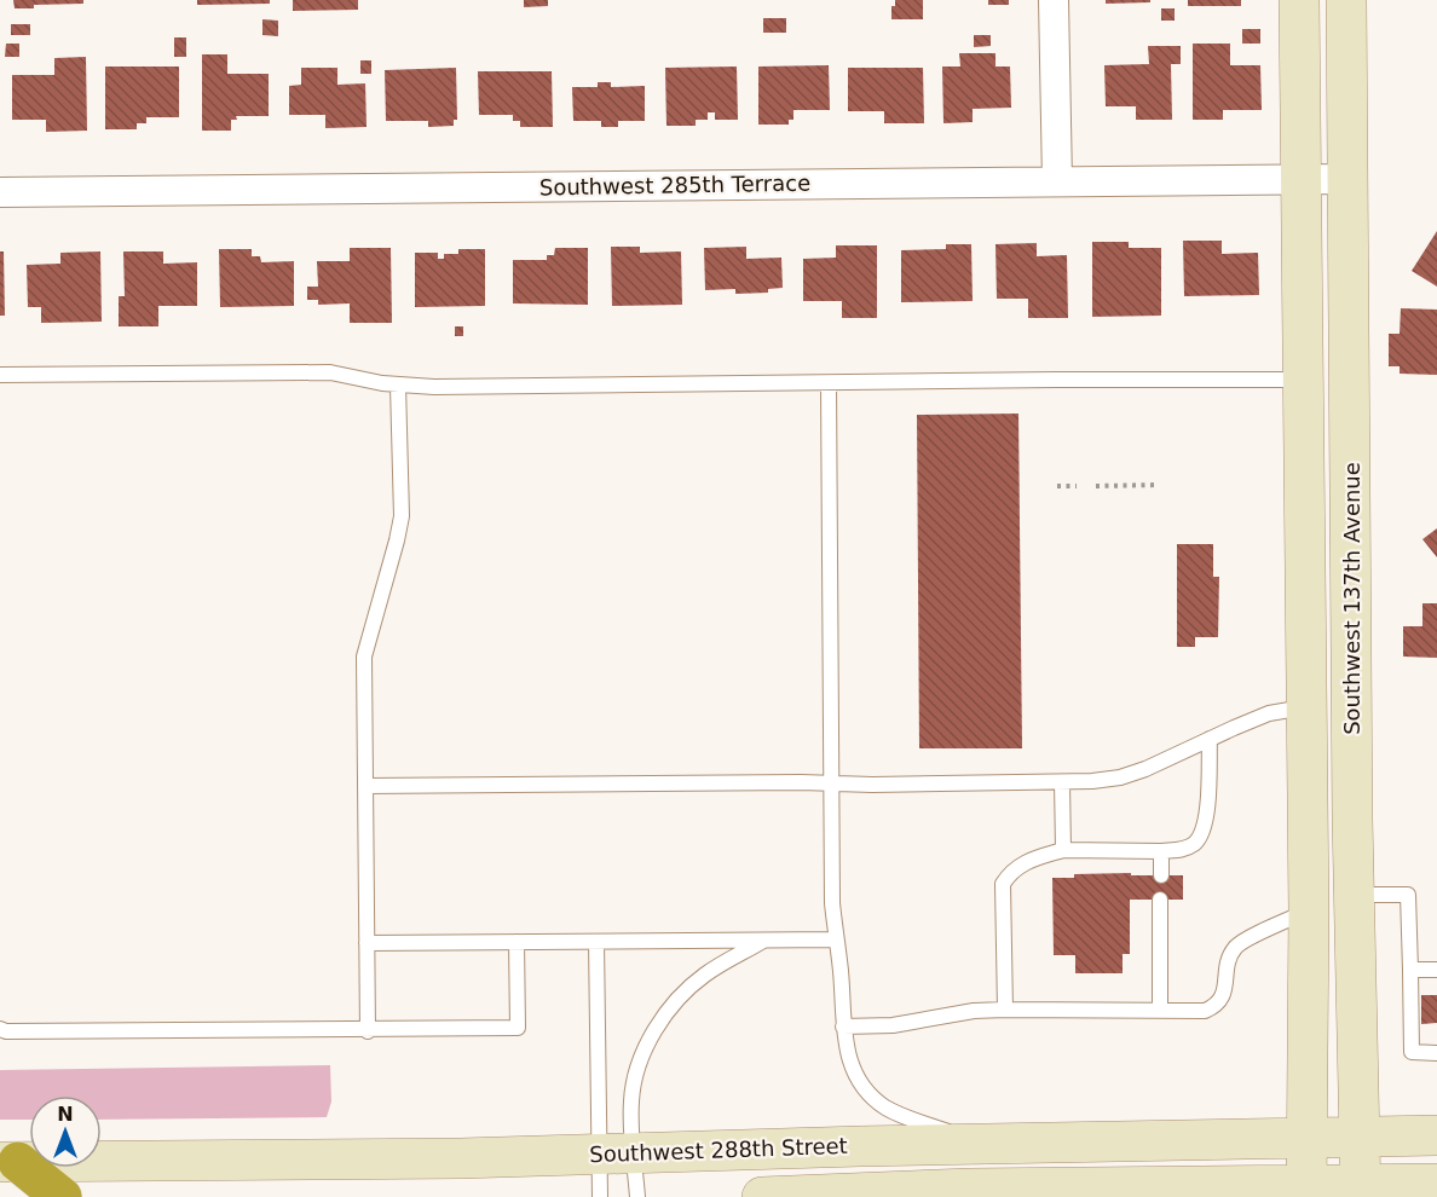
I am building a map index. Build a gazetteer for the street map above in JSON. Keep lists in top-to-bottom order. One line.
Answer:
{"streets":{"main road":["Southwest 137th Avenue","Southwest 288th Street"],"street":["Southwest 285th Terrace"]},"crossings":[["Southwest 285th Terrace","Southwest 137th Avenue"],["Southwest 137th Avenue","Southwest 288th Street"]],"north":"top"}
